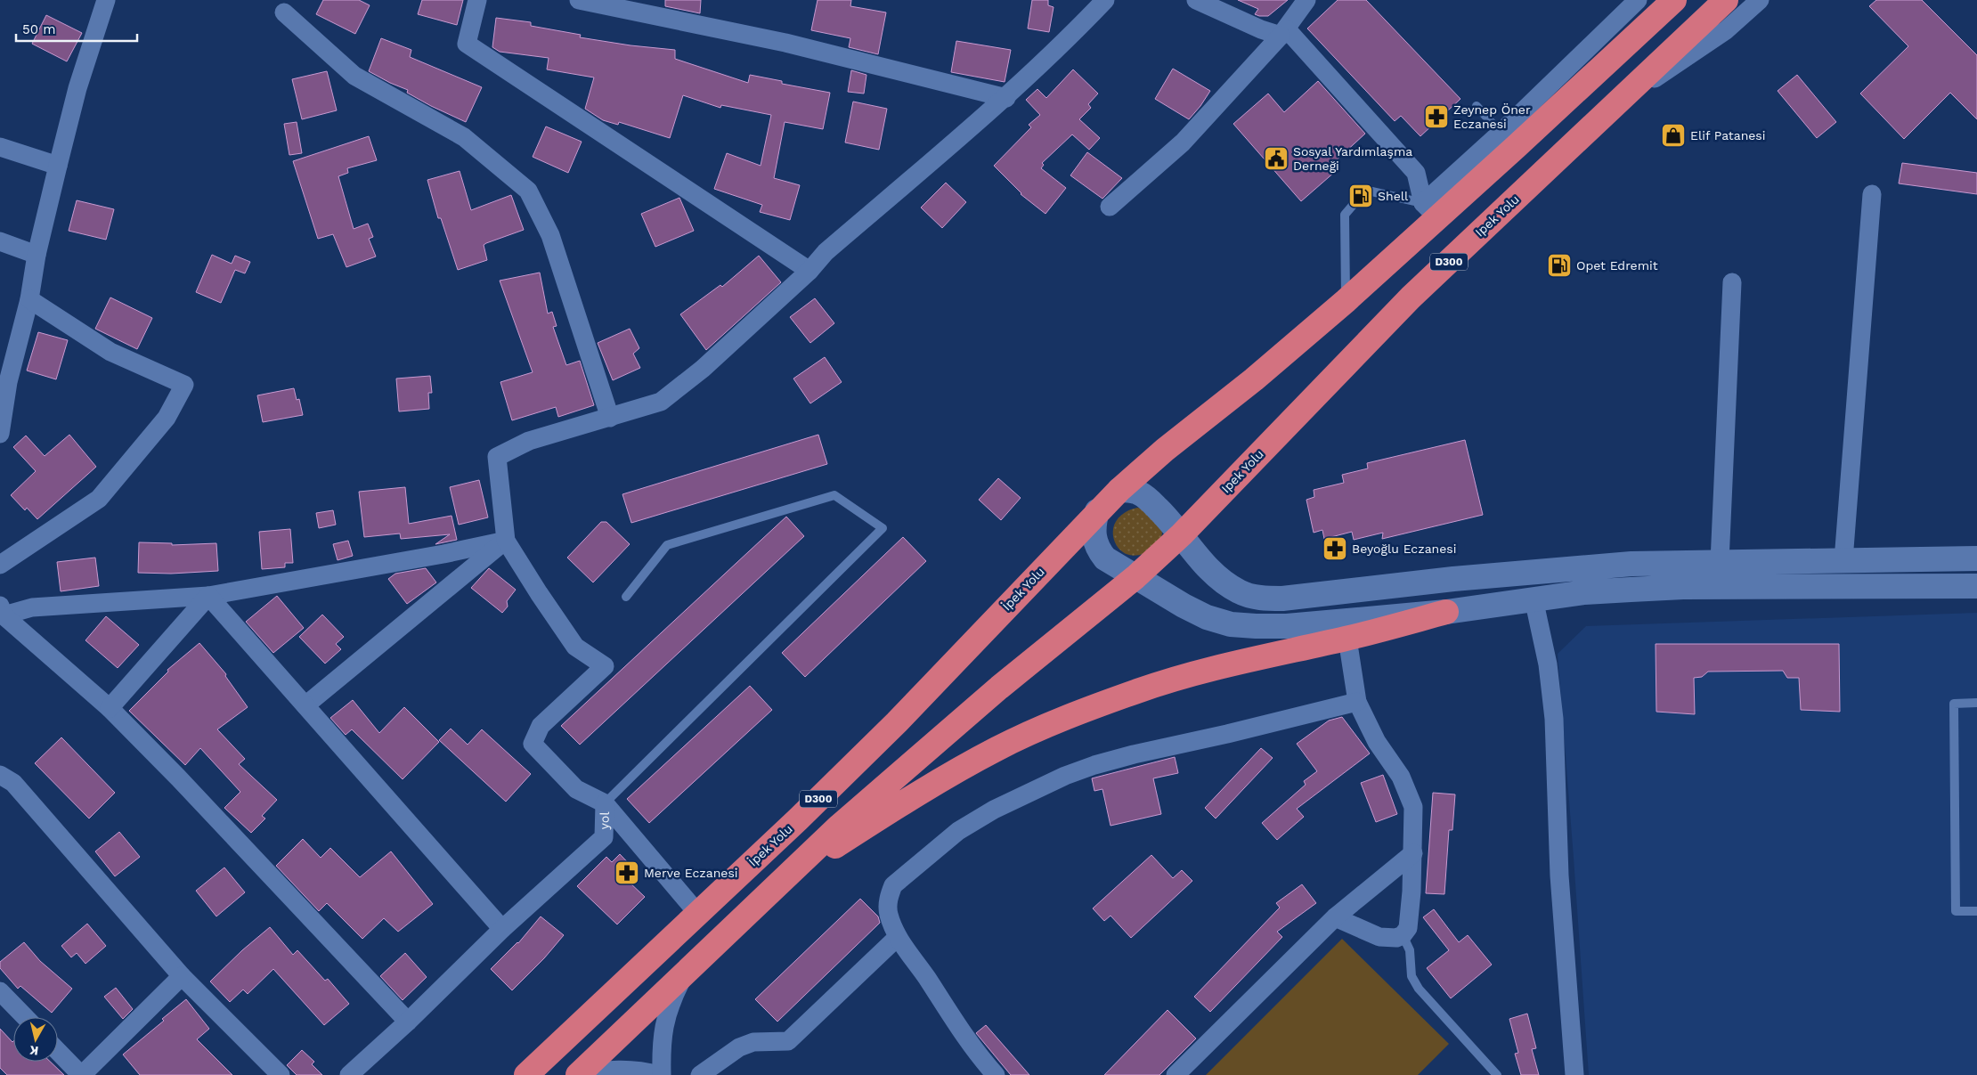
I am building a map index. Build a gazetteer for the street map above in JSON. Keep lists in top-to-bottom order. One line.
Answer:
{"streets":{"highway":["Ipek Yolu","D300","İpek Yolu"],"street":["yol"]},"crossings":[["Ipek Yolu","D300"],["Ipek Yolu","İpek Yolu"],["D300","İpek Yolu"]],"places":{"pharmacy":["Zeynep Öner Eczanesi","Beyoğlu Eczanesi","Merve Eczanesi"],"shop":["Elif Patanesi"],"public building":["Sosyal Yardımlaşma Derneği"],"fuel station":["Shell","Opet Edremit"]},"scale_bar":"50 m","north":"bottom"}
